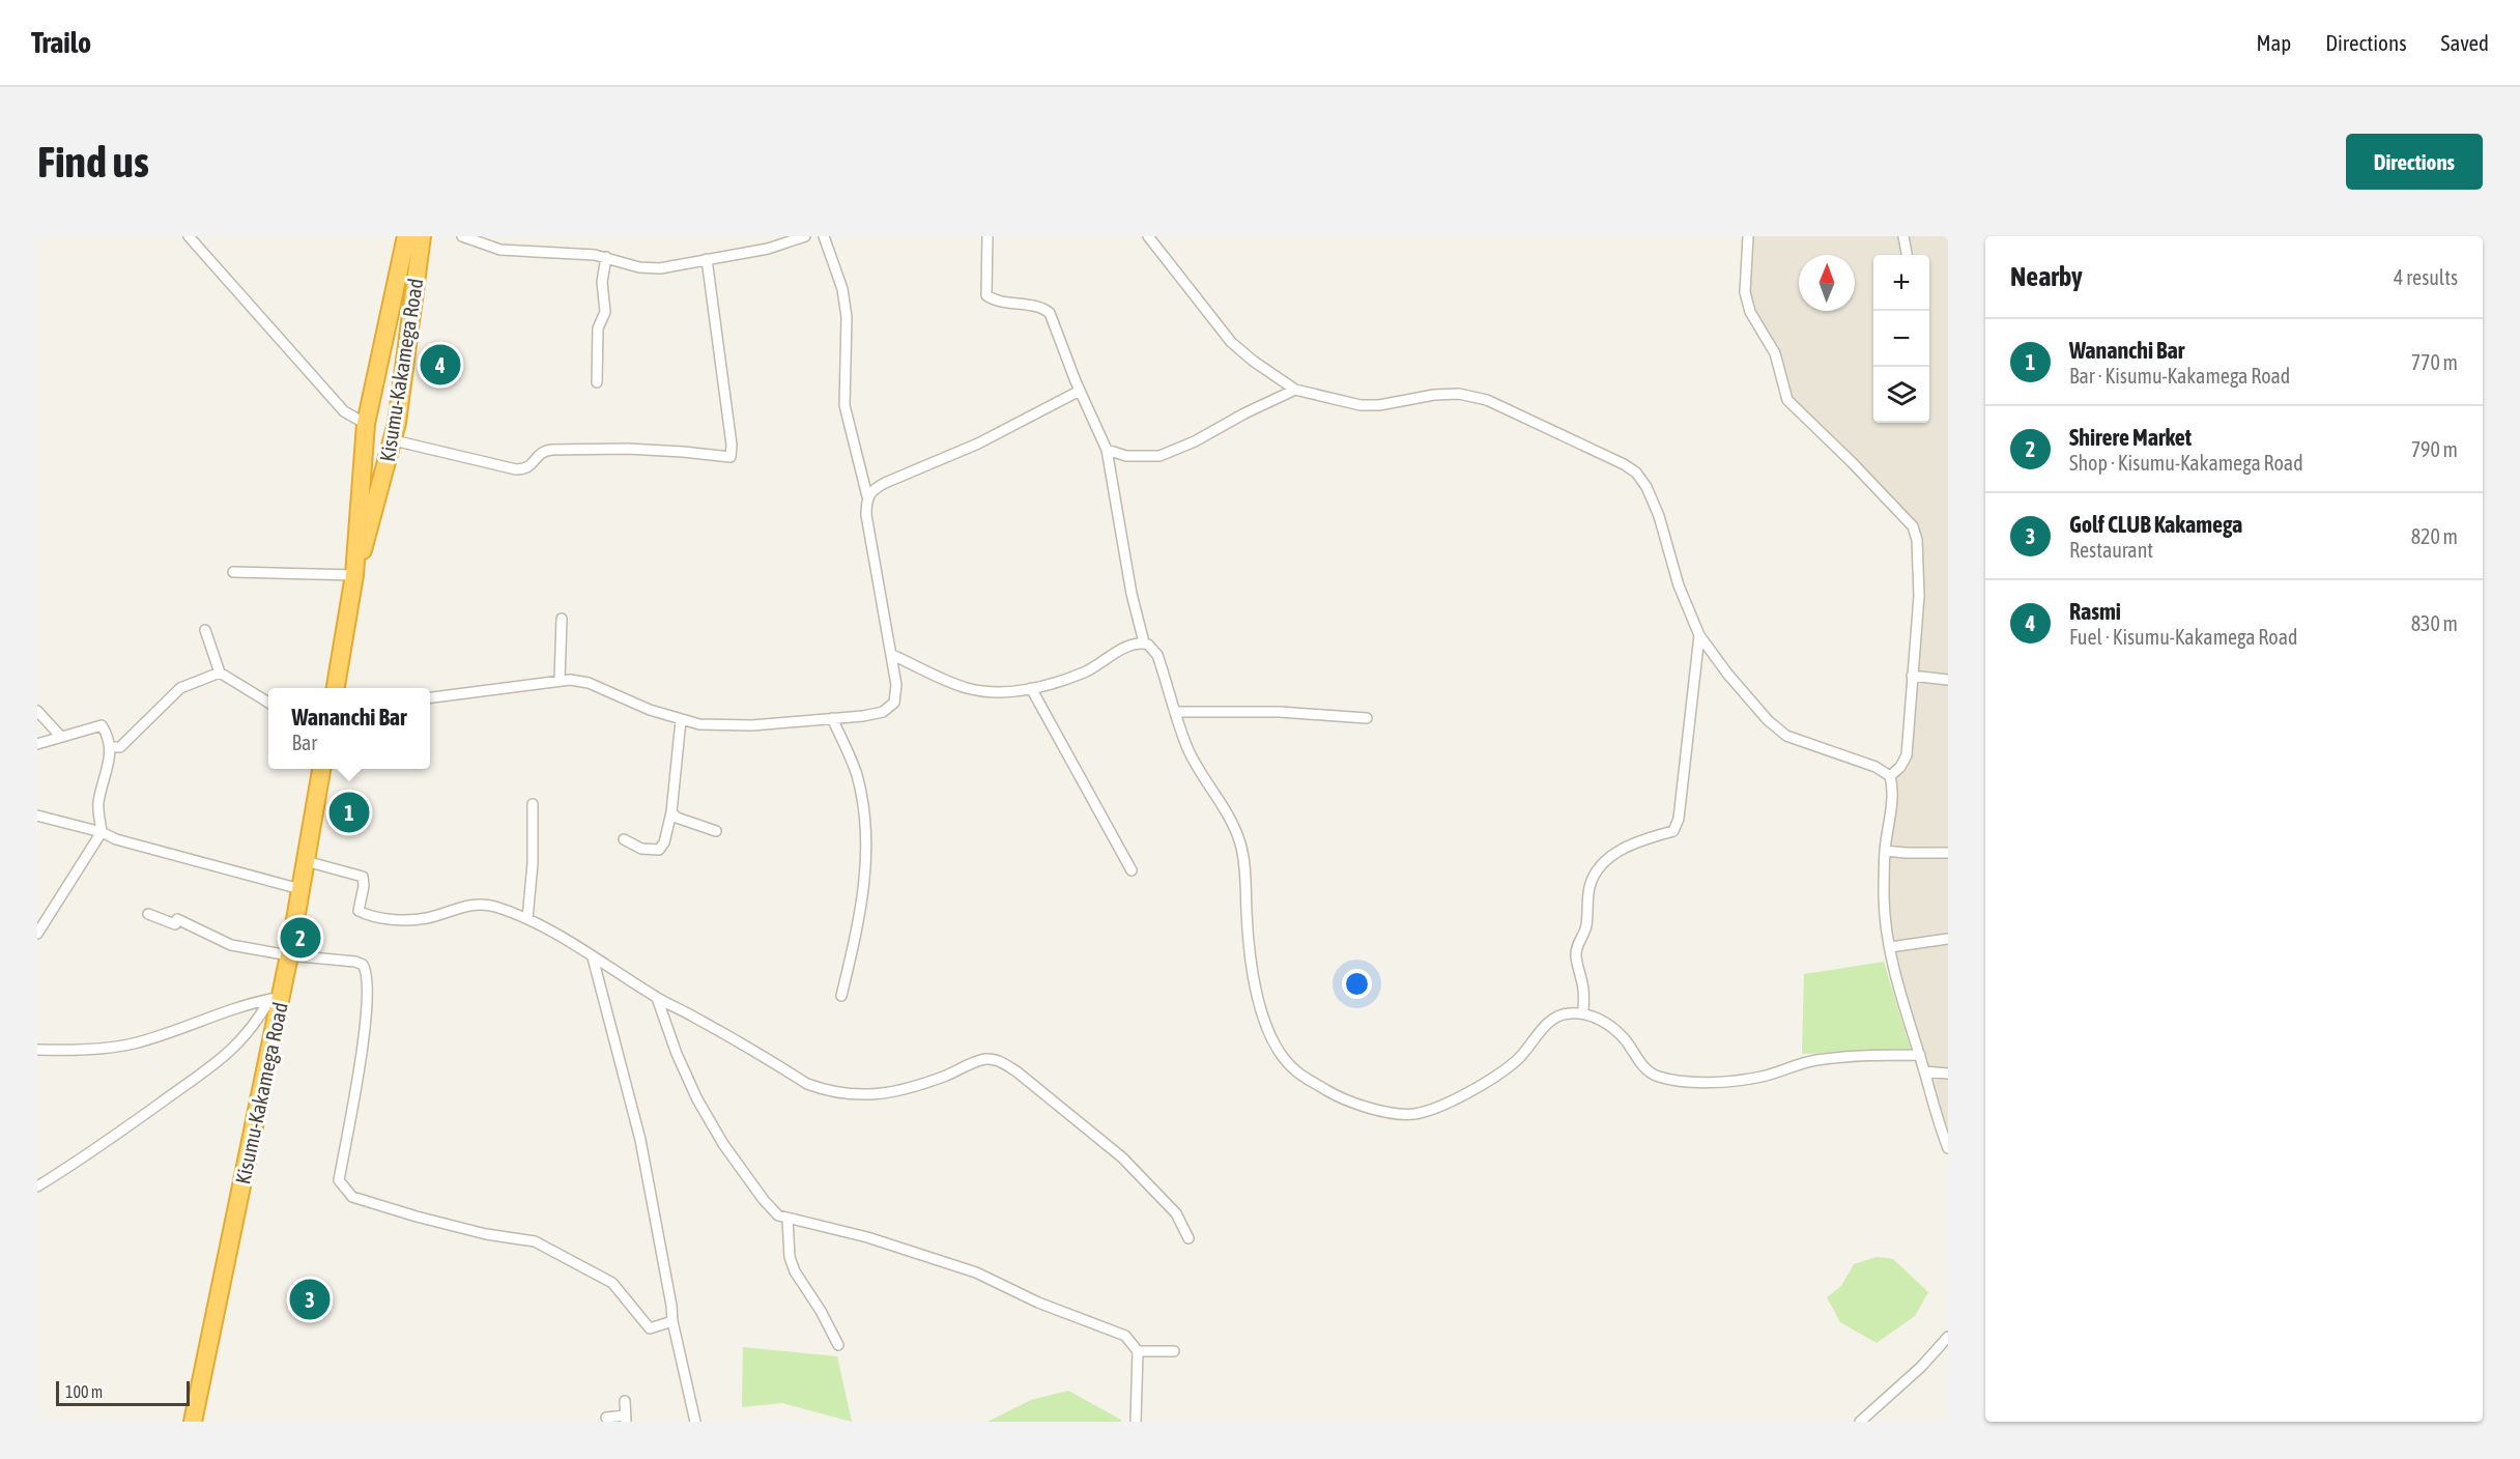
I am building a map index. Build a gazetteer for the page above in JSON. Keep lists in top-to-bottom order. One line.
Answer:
{"streets":{"highway":["Kisumu-Kakamega Road"]},"scale_bar":"100 m","north":"top","page":{"header":"Trailo","nav":["Map","Directions","Saved"],"buttons":"Directions","title":"Find us","heading":["Nearby","4 results"],"map_buttons":["+","−"],"list":[{"mark":"1","name":"Wananchi Bar","note":"Bar · Kisumu-Kakamega Road","value":"770 m"},{"mark":"2","name":"Shirere Market","note":"Shop · Kisumu-Kakamega Road","value":"790 m"},{"mark":"3","name":"Golf CLUB Kakamega","note":"Restaurant","value":"820 m"},{"mark":"4","name":"Rasmi","note":"Fuel · Kisumu-Kakamega Road","value":"830 m"}],"pins":["4","1","2","3"],"popup":["Wananchi Bar","Bar"],"scale":"100 m"}}
